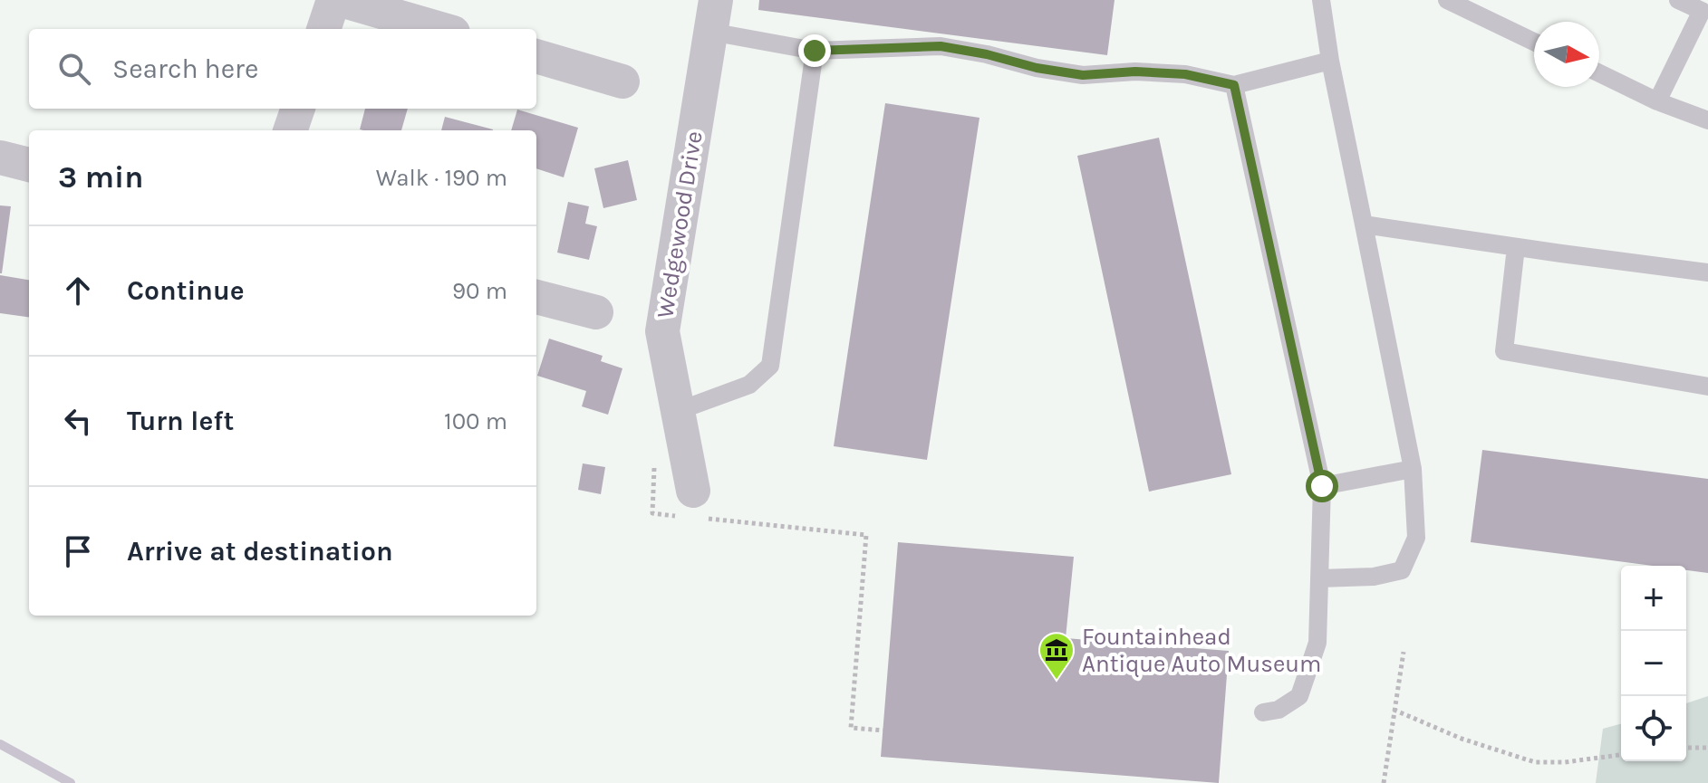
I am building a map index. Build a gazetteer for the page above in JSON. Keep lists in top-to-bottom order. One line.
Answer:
{"streets":{"street":["Wedgewood Drive"]},"places":{"museum":["Fountainhead Antique Auto Museum"]},"north":"right","page":{"search":"Search here","heading":["3 min","Walk · 190 m"],"list":[["Continue","90 m"],["Turn left","100 m"],"Arrive at destination"],"map_buttons":["+","−"]}}
